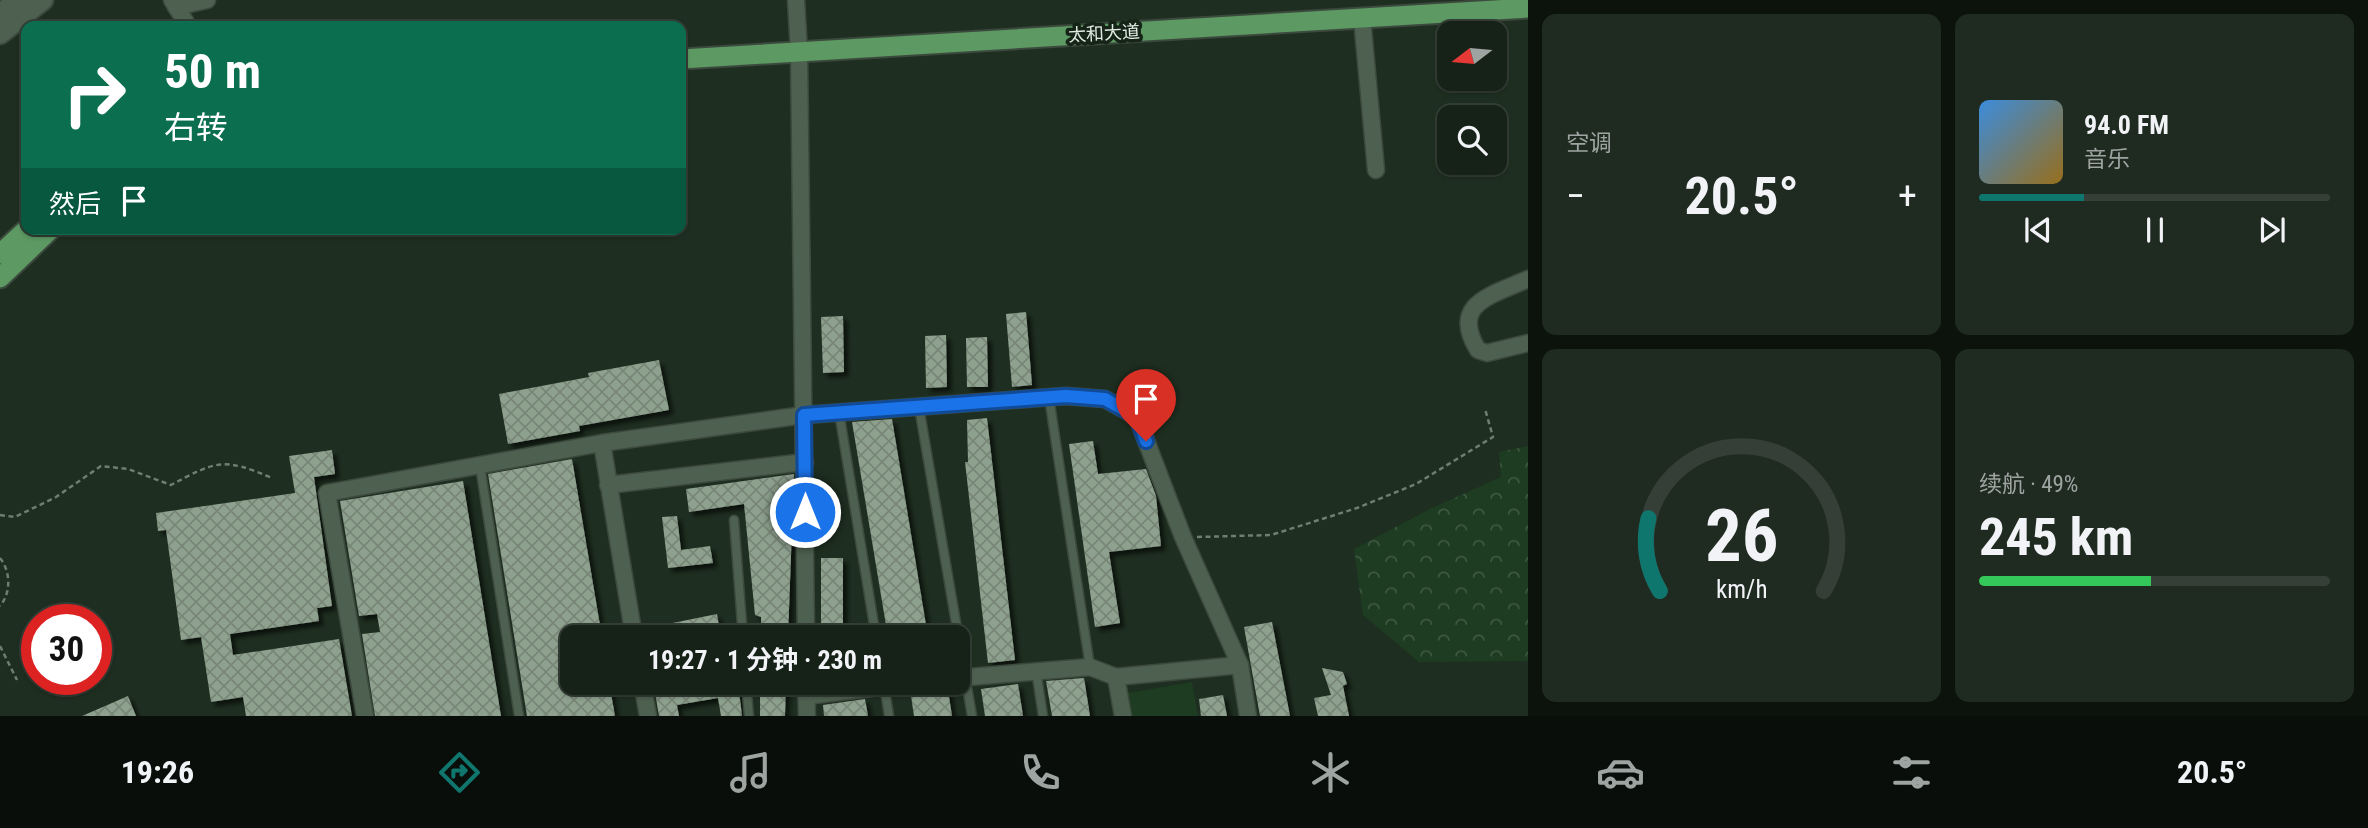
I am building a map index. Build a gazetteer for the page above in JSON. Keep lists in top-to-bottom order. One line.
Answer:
{"streets":{"main road":["太和大道"]},"north":"left","page":{"tile":["空调",["续航 · 49%","245 km"]],"turn":["50 m","右转"],"song":["94.0 FM","音乐"],"then":"然后","heat":["−","20.5°","+"],"limit":"30","trip":"19:27 · 1 分钟 · 230 m","tabs":["19:26","20.5°"],"gauge":["26","km/h"]}}
